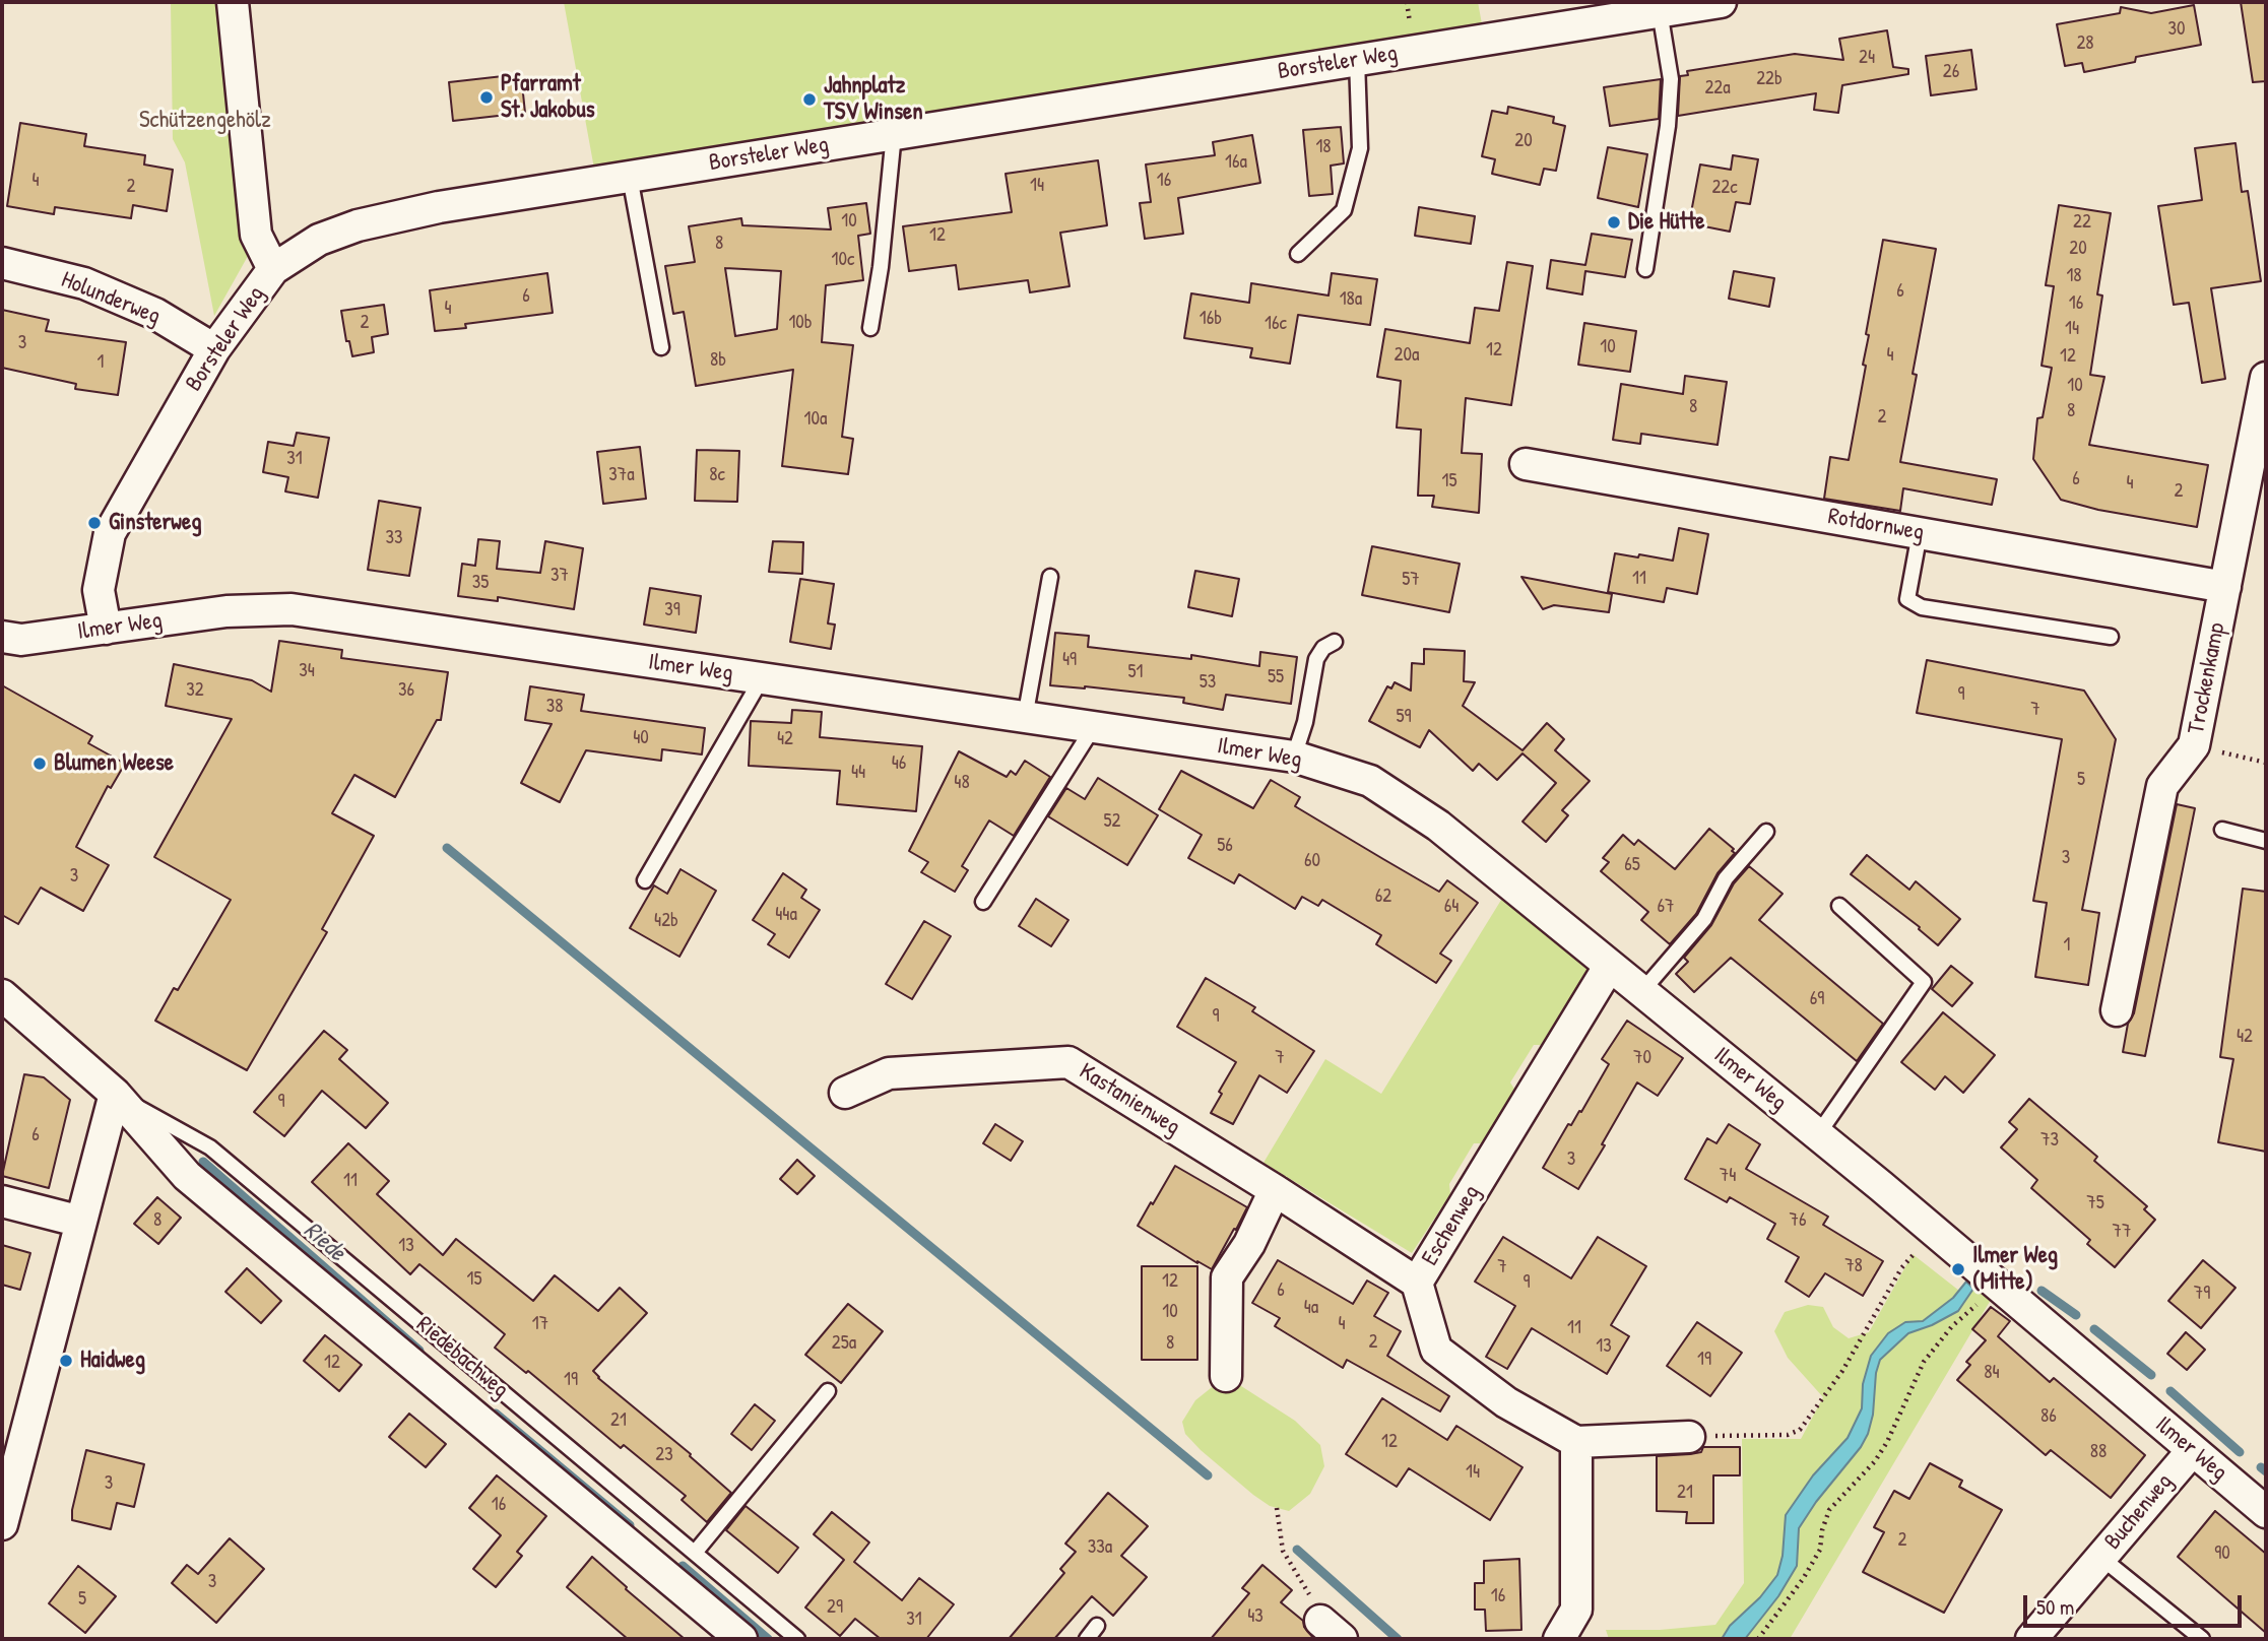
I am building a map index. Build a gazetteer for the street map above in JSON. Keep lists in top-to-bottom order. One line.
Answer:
{"streets":{"street":["Borsteler Weg","Holunderweg","Rotdornweg","Ilmer Weg","Trockenkamp","Kastanienweg","Eschenweg","Riedebachweg","Buchenweg"]},"crossings":[["Borsteler Weg","Holunderweg"],["Borsteler Weg","Ilmer Weg"],["Rotdornweg","Trockenkamp"],["Ilmer Weg","Eschenweg"],["Ilmer Weg","Buchenweg"],["Kastanienweg","Eschenweg"]],"water":["Riede"],"parks":["Schützengehölz"],"places":["Pfarramt St. Jakobus","Jahnplatz TSV Winsen","Die Hütte","Ginsterweg","Blumen Weese","Ilmer Weg (Mitte)","Haidweg"],"house_numbers":["30","28","24","26","22b","22a","20","18","16a","4","16","14","2","22c","10","22","12","8","20","10c","18","6","6","18a","16","4","16b","2","10b","16c","14","3","10","12","20a","4","12","8b","1","10","8","8","2","10a","31","37a","8c","6","15","4","2","33","37","11","57","35","39","49","34","51","55","53","32","36","9","38","7","59","40","42","46","44","5","48","52","56","3","60","65","3","62","64","67","44a","42b","1","69","9","42","7","70","9","6","73","3","74","11","75","8","76","77","13","78","7","15","12","9","6","79","4a","10","17","4","11","2","25a","8","13","19","12","84","19","86","21","12","88","23","14","3","21","16","2","33a","90","3","16","5","29","43","31"],"scale_bar":"50 m"}
